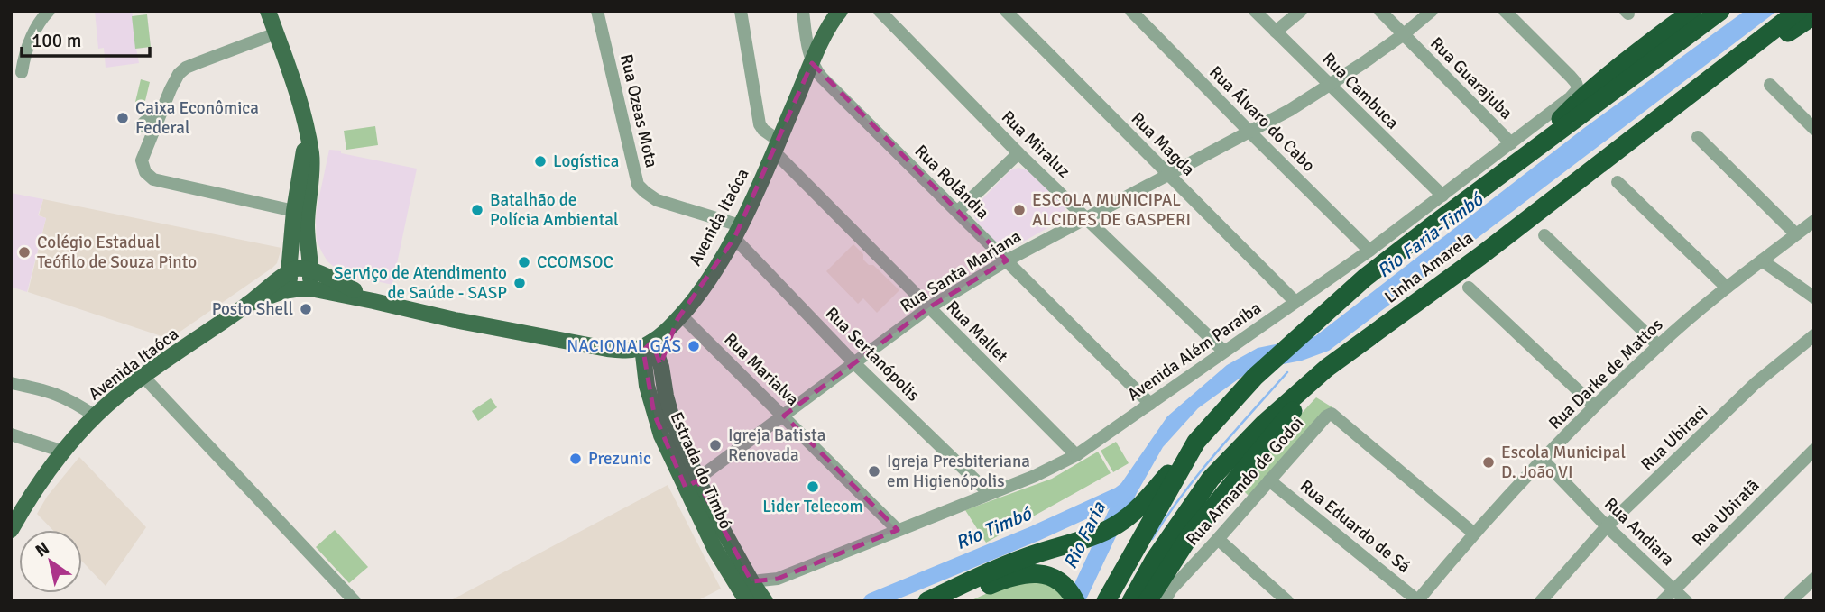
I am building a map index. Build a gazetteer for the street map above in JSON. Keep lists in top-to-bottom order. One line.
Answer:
{"streets":{"highway":["Linha Amarela"],"main road":["Avenida Itaóca","Estrada do Timbó"],"street":["Rua Guarajuba","Rua Cambuca","Rua Ozeas Mota","Rua Álvaro do Cabo","Rua Miraluz","Rua Magda","Rua Rolândia","Rua Santa Mariana","Rua Mallet","Avenida Além Paraíba","Rua Sertanópolis","Rua Marialva","Rua Darke de Mattos","Rua Ubiraci","Rua Armando de Godoi","Rua Ubiratã","Rua Eduardo de Sá","Rua Andiara"]},"crossings":[["Rua Guarajuba","Linha Amarela"],["Rua Guarajuba","Rua Santa Mariana"],["Rua Guarajuba","Avenida Além Paraíba"],["Rua Cambuca","Rua Santa Mariana"],["Rua Cambuca","Avenida Além Paraíba"],["Rua Ozeas Mota","Avenida Itaóca"],["Rua Ozeas Mota","Rua Sertanópolis"],["Rua Álvaro do Cabo","Rua Santa Mariana"],["Rua Álvaro do Cabo","Avenida Além Paraíba"],["Rua Miraluz","Rua Santa Mariana"],["Rua Miraluz","Avenida Além Paraíba"],["Rua Magda","Rua Santa Mariana"],["Rua Magda","Avenida Além Paraíba"],["Rua Rolândia","Avenida Itaóca"],["Rua Rolândia","Rua Santa Mariana"],["Rua Rolândia","Avenida Além Paraíba"],["Avenida Itaóca","Rua Mallet"],["Avenida Itaóca","Rua Sertanópolis"],["Avenida Itaóca","Rua Marialva"],["Avenida Itaóca","Estrada do Timbó"],["Linha Amarela","Avenida Além Paraíba"],["Rua Santa Mariana","Rua Mallet"],["Rua Santa Mariana","Rua Sertanópolis"],["Rua Santa Mariana","Rua Marialva"],["Rua Santa Mariana","Estrada do Timbó"],["Rua Mallet","Avenida Além Paraíba"],["Avenida Além Paraíba","Rua Sertanópolis"],["Avenida Além Paraíba","Rua Marialva"],["Avenida Além Paraíba","Estrada do Timbó"],["Rua Darke de Mattos","Rua Armando de Godoi"],["Rua Darke de Mattos","Rua Eduardo de Sá"],["Rua Darke de Mattos","Rua Andiara"],["Rua Ubiraci","Rua Andiara"],["Rua Armando de Godoi","Rua Eduardo de Sá"],["Rua Ubiratã","Rua Andiara"]],"water":["Rio Faria-Timbó","Rio Timbó","Rio Faria"],"places":["Caixa Econômica Federal","Logística","Batalhão de Polícia Ambiental","ESCOLA MUNICIPAL ALCIDES DE GASPERI","Colégio Estadual Teófilo de Souza Pinto","CCOMSOC","Serviço de Atendimento de Saúde - SASP","Posto Shell","NACIONAL GÁS","Igreja Batista Renovada","Prezunic","Escola Municipal D. João VI","Igreja Presbiteriana em Higienópolis","Lider Telecom"],"scale_bar":"100 m","north":"top left"}
